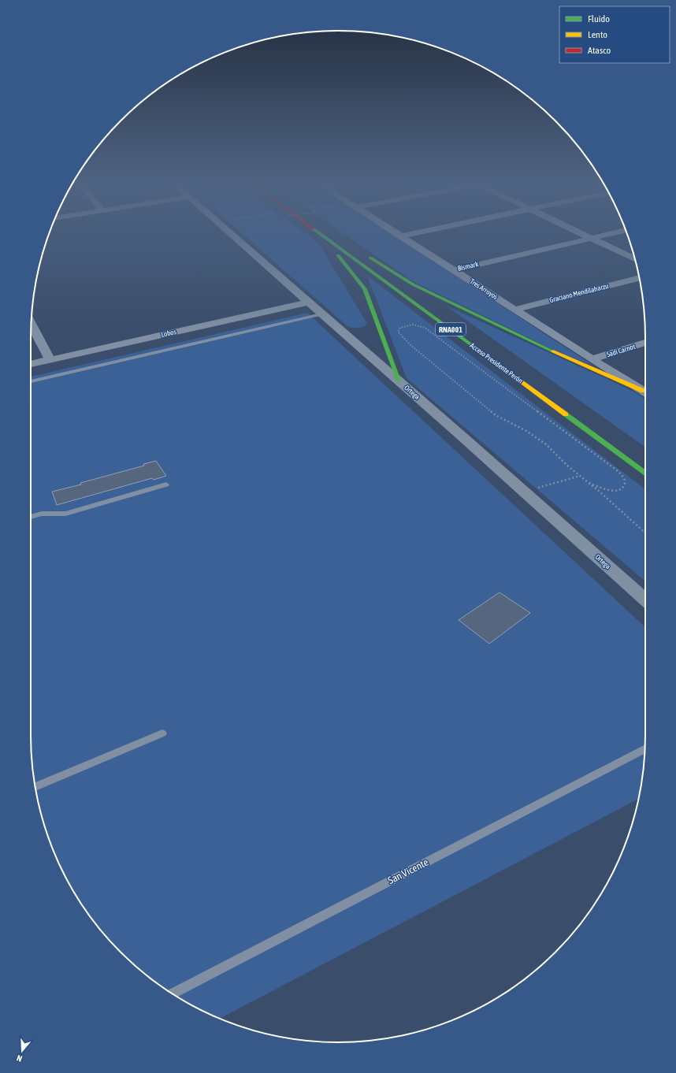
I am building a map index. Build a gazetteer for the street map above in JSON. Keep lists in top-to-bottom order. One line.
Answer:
{"streets":{"highway":["RNA001","Acceso Presidente Perón"],"street":["Bismark","Tres Arroyos","Graciano Mendilaharzu","Lobos","Sadi Carnot","Ortega"],"lane":["San Vicente"]},"crossings":[["Bismark","Tres Arroyos"],["Tres Arroyos","Graciano Mendilaharzu"],["Tres Arroyos","Sadi Carnot"],["Lobos","Ortega"]],"legend":["Fluido","Lento","Atasco"],"north":"bottom"}
